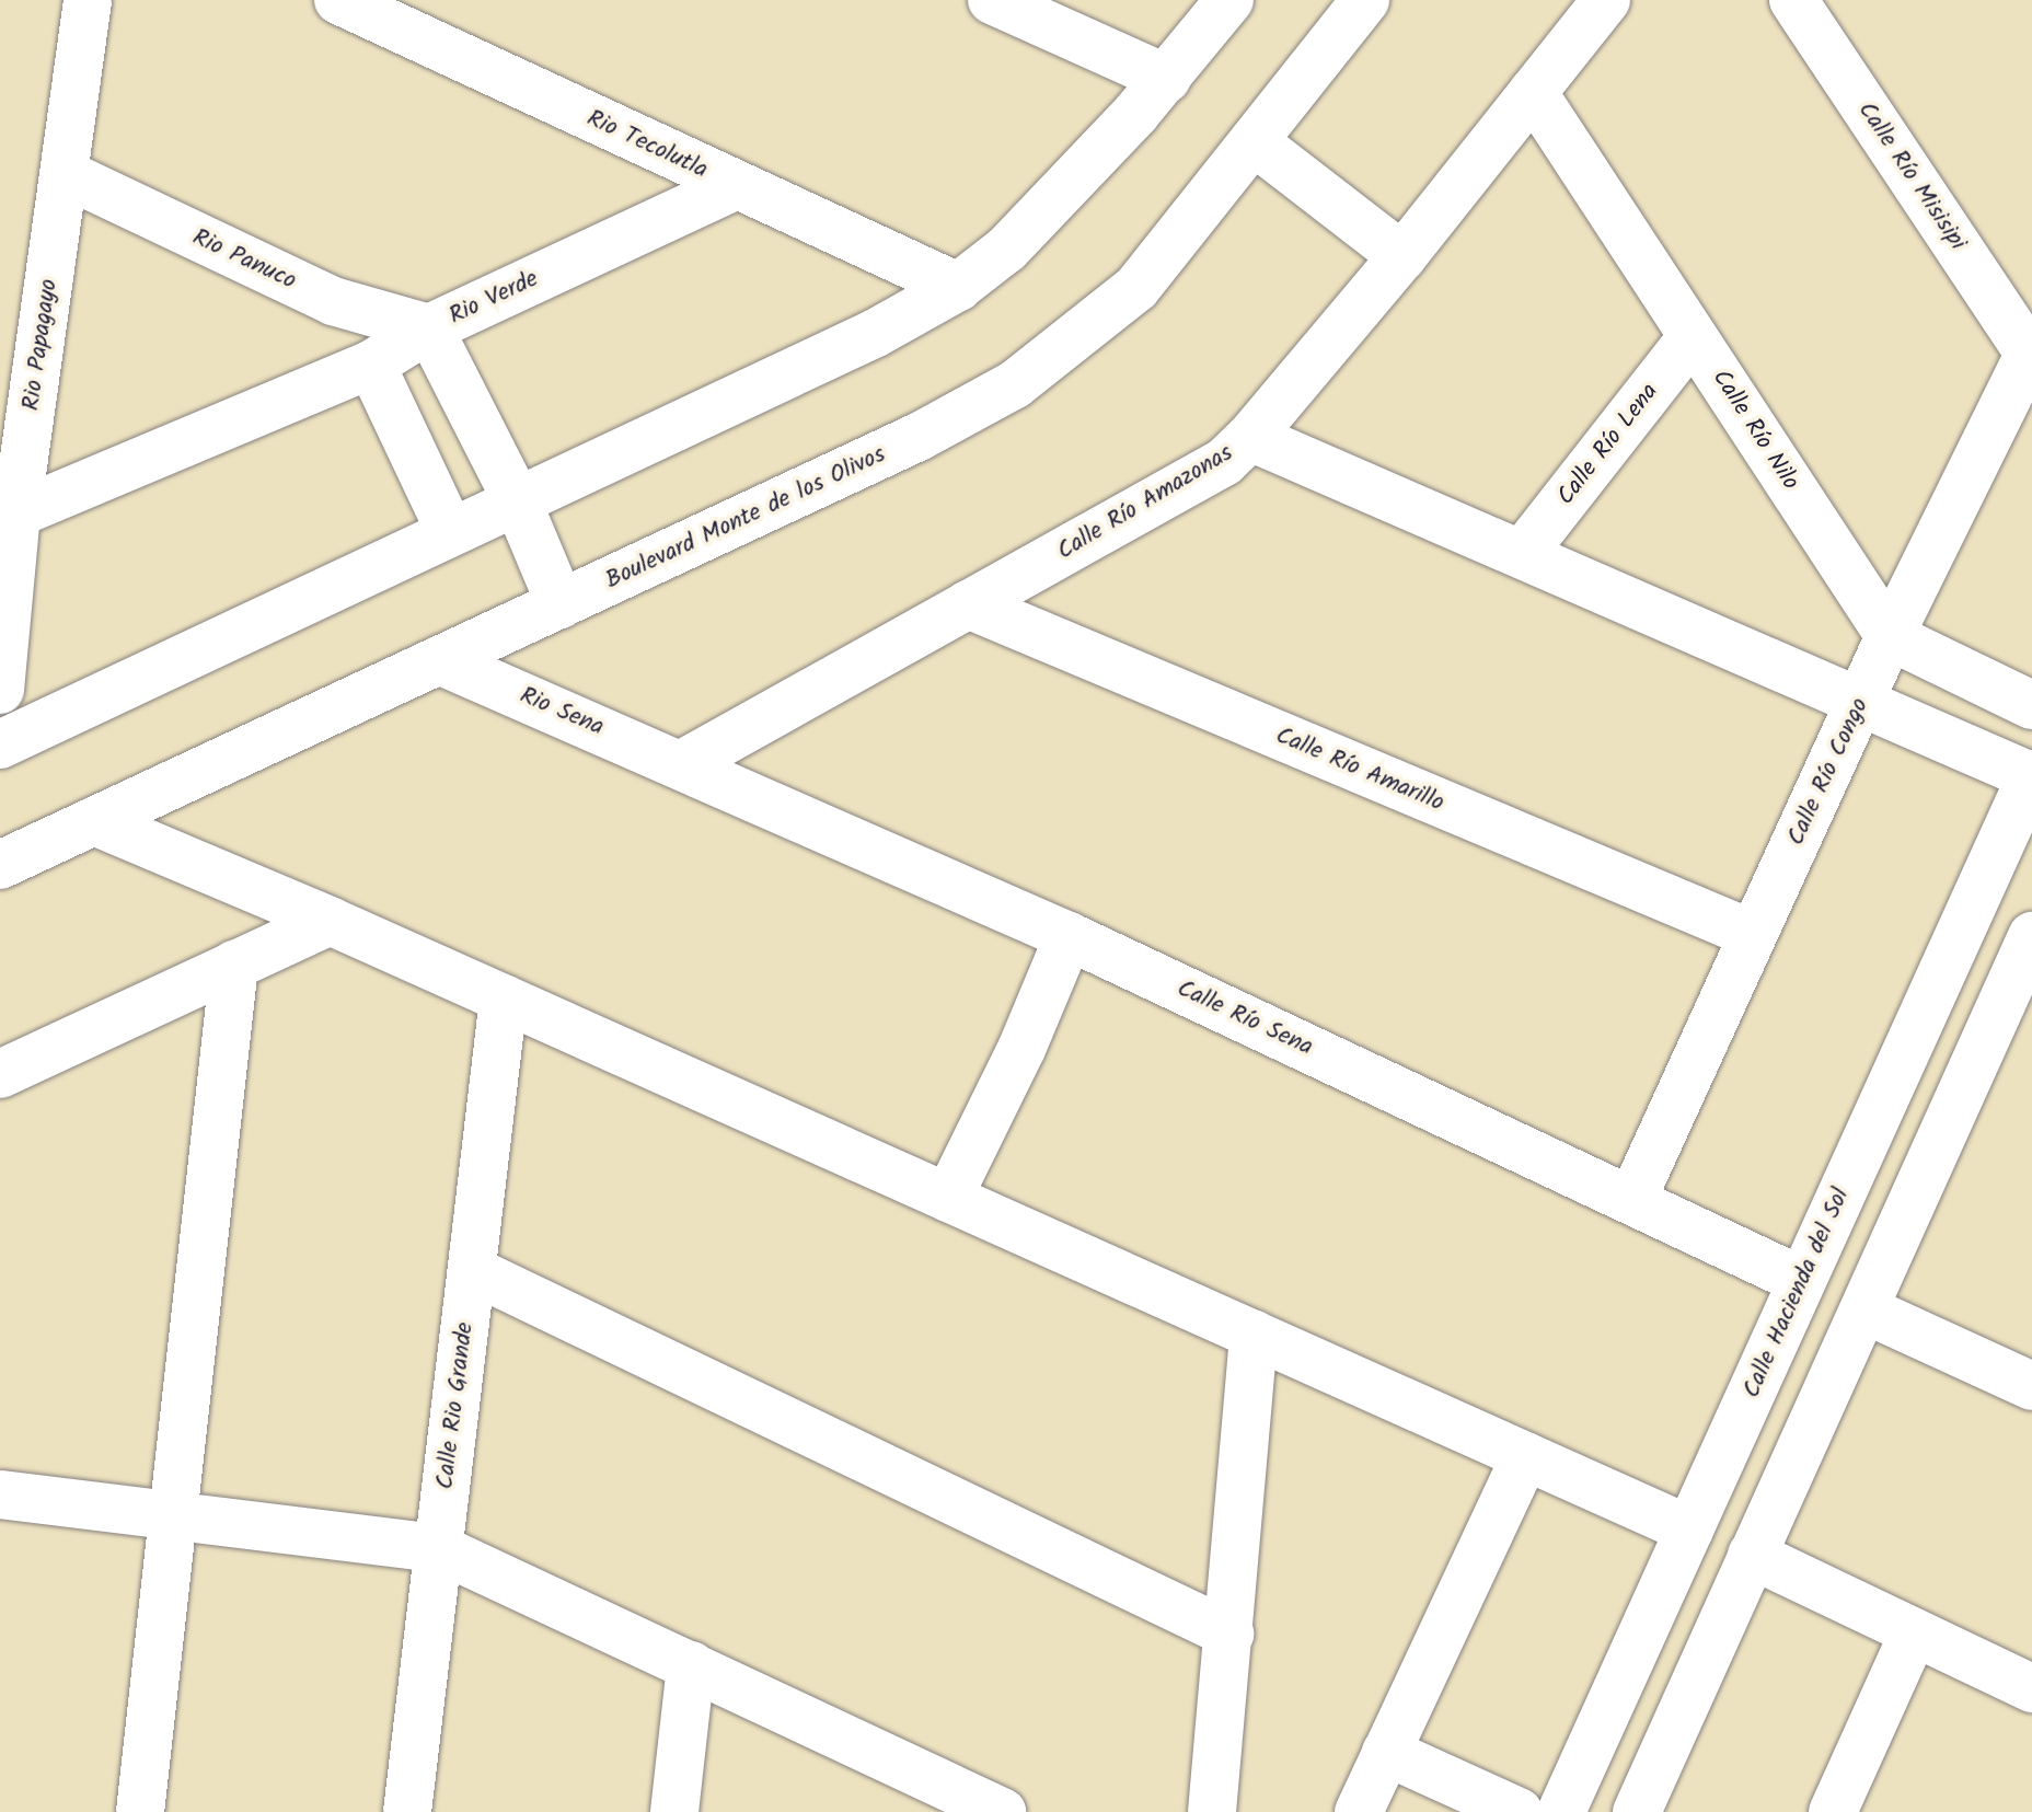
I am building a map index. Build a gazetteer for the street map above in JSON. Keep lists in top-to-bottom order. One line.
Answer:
{"streets":{"street":["Rio Tecolutla","Calle Río Misisipi","Rio Panuco","Rio Verde","Rio Papagayo","Calle Río Nilo","Calle Río Lena","Calle Río Amazonas","Boulevard Monte de los Olivos","Rio Sena","Calle Río Amarillo","Calle Río Congo","Calle Río Sena","Calle Hacienda del Sol","Calle Rio Grande"]},"crossings":[["Rio Tecolutla","Rio Verde"],["Calle Río Misisipi","Calle Río Congo"],["Rio Panuco","Rio Verde"],["Rio Panuco","Rio Papagayo"],["Rio Verde","Boulevard Monte de los Olivos"],["Calle Río Nilo","Calle Río Lena"],["Calle Río Nilo","Calle Río Amazonas"],["Calle Río Nilo","Calle Río Congo"],["Calle Río Amazonas","Rio Sena"],["Calle Río Amazonas","Calle Río Amarillo"],["Calle Río Amazonas","Calle Río Sena"],["Boulevard Monte de los Olivos","Rio Sena"],["Rio Sena","Calle Río Sena"],["Calle Río Amarillo","Calle Río Congo"],["Calle Río Congo","Calle Río Sena"],["Calle Río Sena","Calle Hacienda del Sol"]]}
